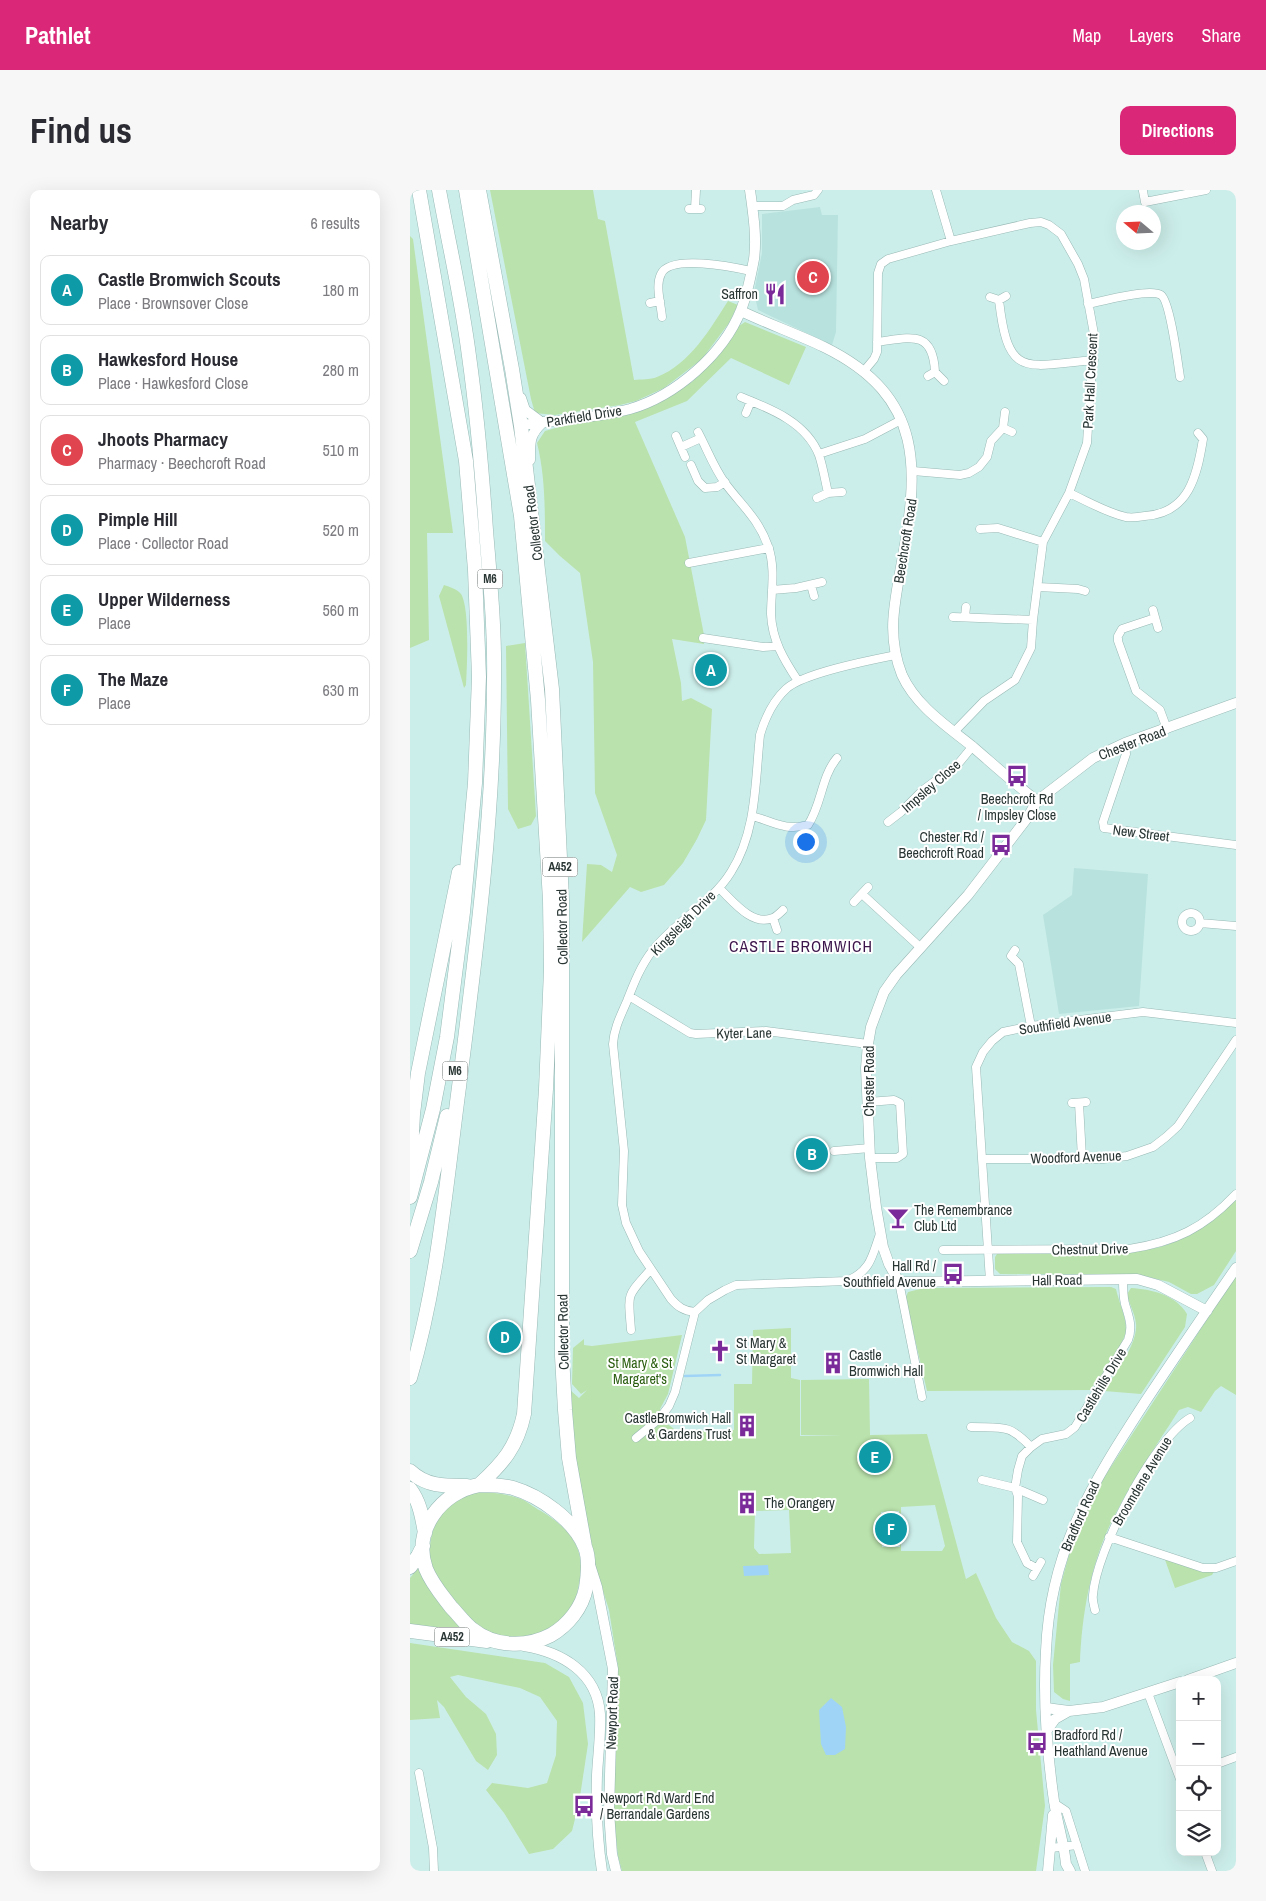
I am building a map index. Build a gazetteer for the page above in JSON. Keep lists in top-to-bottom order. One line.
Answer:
{"streets":{"highway":["Collector Road","M6","A452"],"main road":["Parkfield Drive","Beechcroft Road","Chester Road","Hall Road","Bradford Road","Newport Road"],"street":["Park Hall Crescent","Impsley Close","New Street","Kingsleigh Drive","Southfield Avenue","Kyter Lane","Woodford Avenue","Chestnut Drive","Castlehills Drive","Broomdene Avenue"]},"crossings":[["Park Hall Crescent","Beechcroft Road"],["Parkfield Drive","Collector Road"],["Parkfield Drive","Beechcroft Road"],["Collector Road","A452"],["Collector Road","Newport Road"],["Beechcroft Road","Chester Road"],["Beechcroft Road","Impsley Close"],["Beechcroft Road","Kingsleigh Drive"],["Chester Road","New Street"],["Chester Road","Kyter Lane"],["Chester Road","Hall Road"],["A452","Newport Road"],["Kingsleigh Drive","Kyter Lane"],["Southfield Avenue","Woodford Avenue"],["Southfield Avenue","Chestnut Drive"],["Southfield Avenue","Hall Road"],["Hall Road","Castlehills Drive"],["Hall Road","Bradford Road"]],"districts":["CASTLE BROMWICH"],"parks":["St Mary & St Margaret's"],"places":{"restaurant":["Saffron"],"bus stop":["Beechcroft Rd / Impsley Close","Chester Rd / Beechcroft Road","Hall Rd / Southfield Avenue","Bradford Rd / Heathland Avenue","Newport Rd Ward End / Berrandale Gardens"],"bar":["The Remembrance Club Ltd"],"church":["St Mary & St Margaret"],"building":["Castle Bromwich Hall","CastleBromwich Hall & Gardens Trust","The Orangery"]},"north":"left","page":{"header":"Pathlet","nav":["Map","Layers","Share"],"buttons":"Directions","title":"Find us","heading":["Nearby","6 results"],"list":[{"mark":"A","name":"Castle Bromwich Scouts","note":"Place · Brownsover Close","value":"180 m"},{"mark":"B","name":"Hawkesford House","note":"Place · Hawkesford Close","value":"280 m"},{"mark":"C","name":"Jhoots Pharmacy","note":"Pharmacy · Beechcroft Road","value":"510 m"},{"mark":"D","name":"Pimple Hill","note":"Place · Collector Road","value":"520 m"},{"mark":"E","name":"Upper Wilderness","note":"Place","value":"560 m"},{"mark":"F","name":"The Maze","note":"Place","value":"630 m"}],"pins":["C","A","B","D","E","F"],"map_buttons":["+","−"]}}
